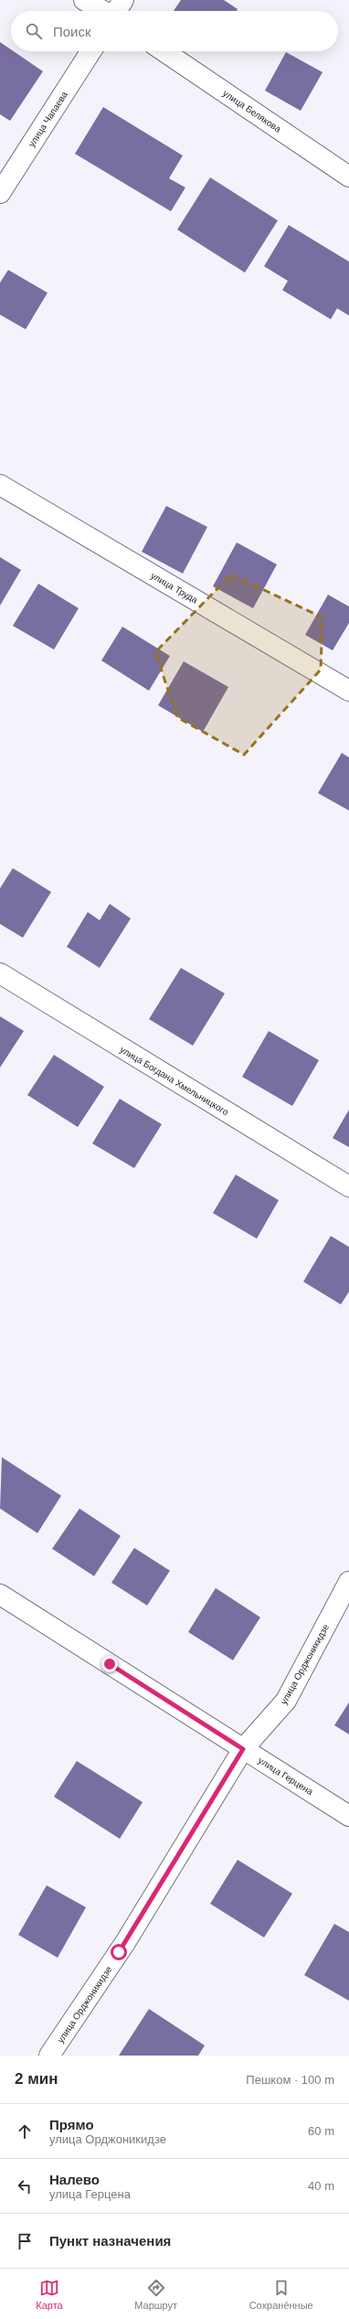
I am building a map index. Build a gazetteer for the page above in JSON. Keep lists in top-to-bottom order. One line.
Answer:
{"streets":{"street":["улица Белякова","улица Чапаева","улица Труда","улица Богдана Хмельницкого","улица Орджоникидзе","улица Герцена"]},"crossings":[["улица Орджоникидзе","улица Герцена"]],"page":{"search":"Поиск","heading":["2 мин","Пешком · 100 m"],"list":[["Прямо","улица Орджоникидзе","60 m"],["Налево","улица Герцена","40 m"],"Пункт назначения"],"nav":["Карта","Маршрут","Сохранённые"]}}
